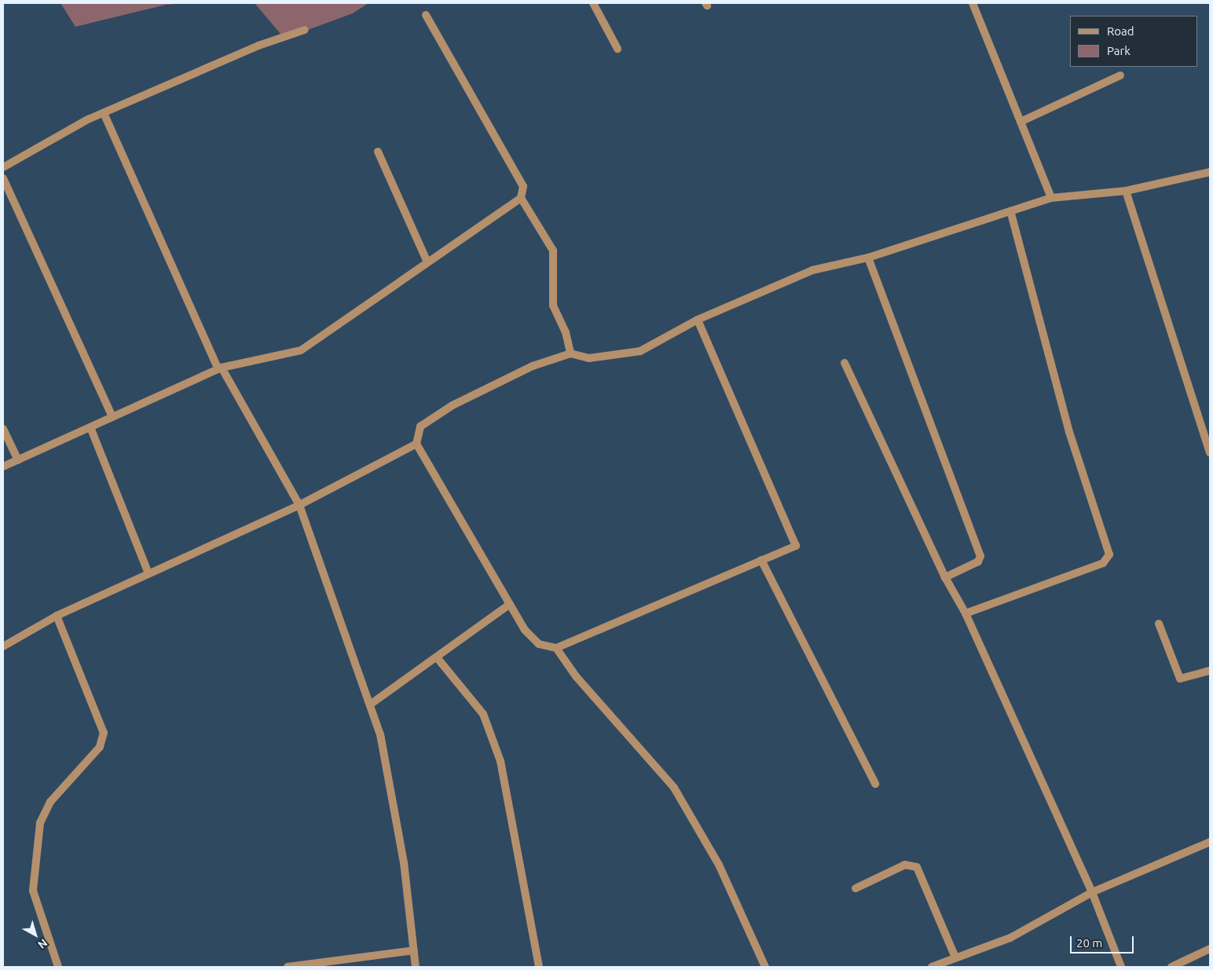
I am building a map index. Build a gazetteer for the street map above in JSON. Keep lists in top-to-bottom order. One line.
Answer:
{"legend":["Road","Park"],"scale_bar":"20 m","north":"bottom right"}
